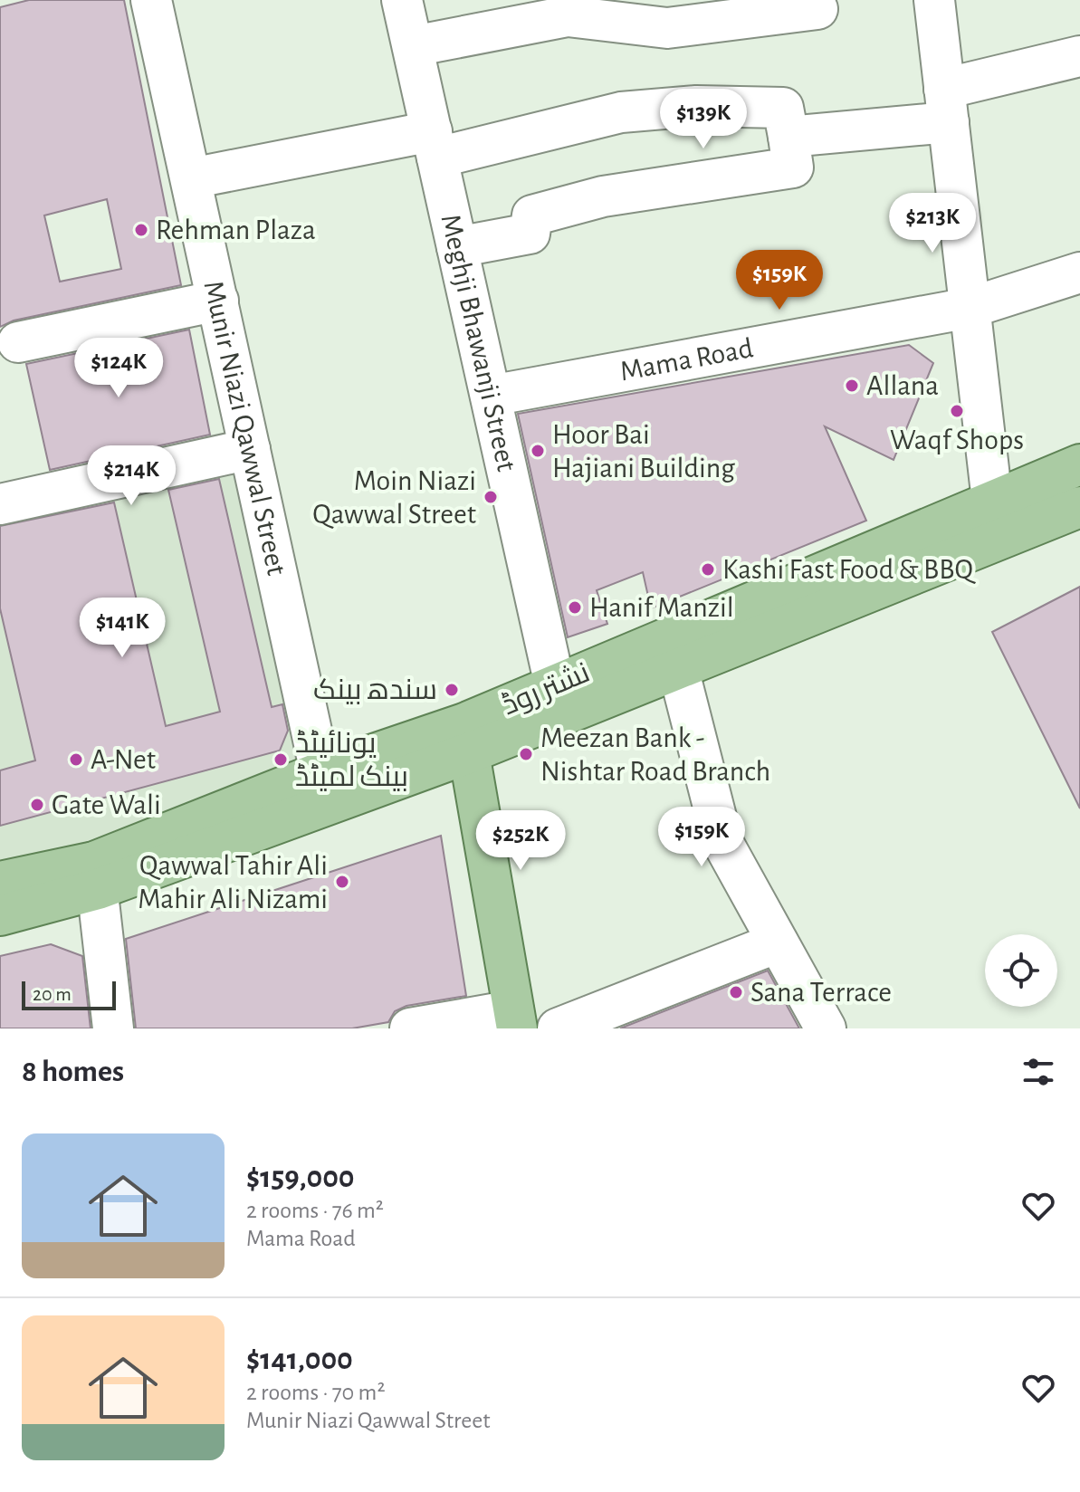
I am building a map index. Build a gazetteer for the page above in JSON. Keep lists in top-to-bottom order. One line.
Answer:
{"streets":{"main road":["نشتر روڈ"],"street":["Meghji Bhawanji Street","Mama Road","Munir Niazi Qawwal Street"]},"crossings":[["Meghji Bhawanji Street","Mama Road"],["Meghji Bhawanji Street","نشتر روڈ"],["Munir Niazi Qawwal Street","نشتر روڈ"]],"places":["Rehman Plaza","Allana","Waqf Shops","Hoor Bai Hajiani Building","Moin Niazi Qawwal Street","Kashi Fast Food & BBQ","Hanif Manzil","سندھ بینک","Meezan Bank - Nishtar Road Branch","A-Net","یونائیٹڈ بینک لمیٹڈ","Gate Wali","Qawwal Tahir Ali Mahir Ali Nizami","Sana Terrace"],"scale_bar":"20 m","page":{"price":["$139K","$213K","$159K","$124K","$214K","$141K","$159K","$252K"],"scale":"20 m","heading":"8 homes","list":[{"name":"$159,000","note":"2 rooms · 76 m² · Mama Road"},{"name":"$141,000","note":"2 rooms · 70 m² · Munir Niazi Qawwal Street"}]}}
